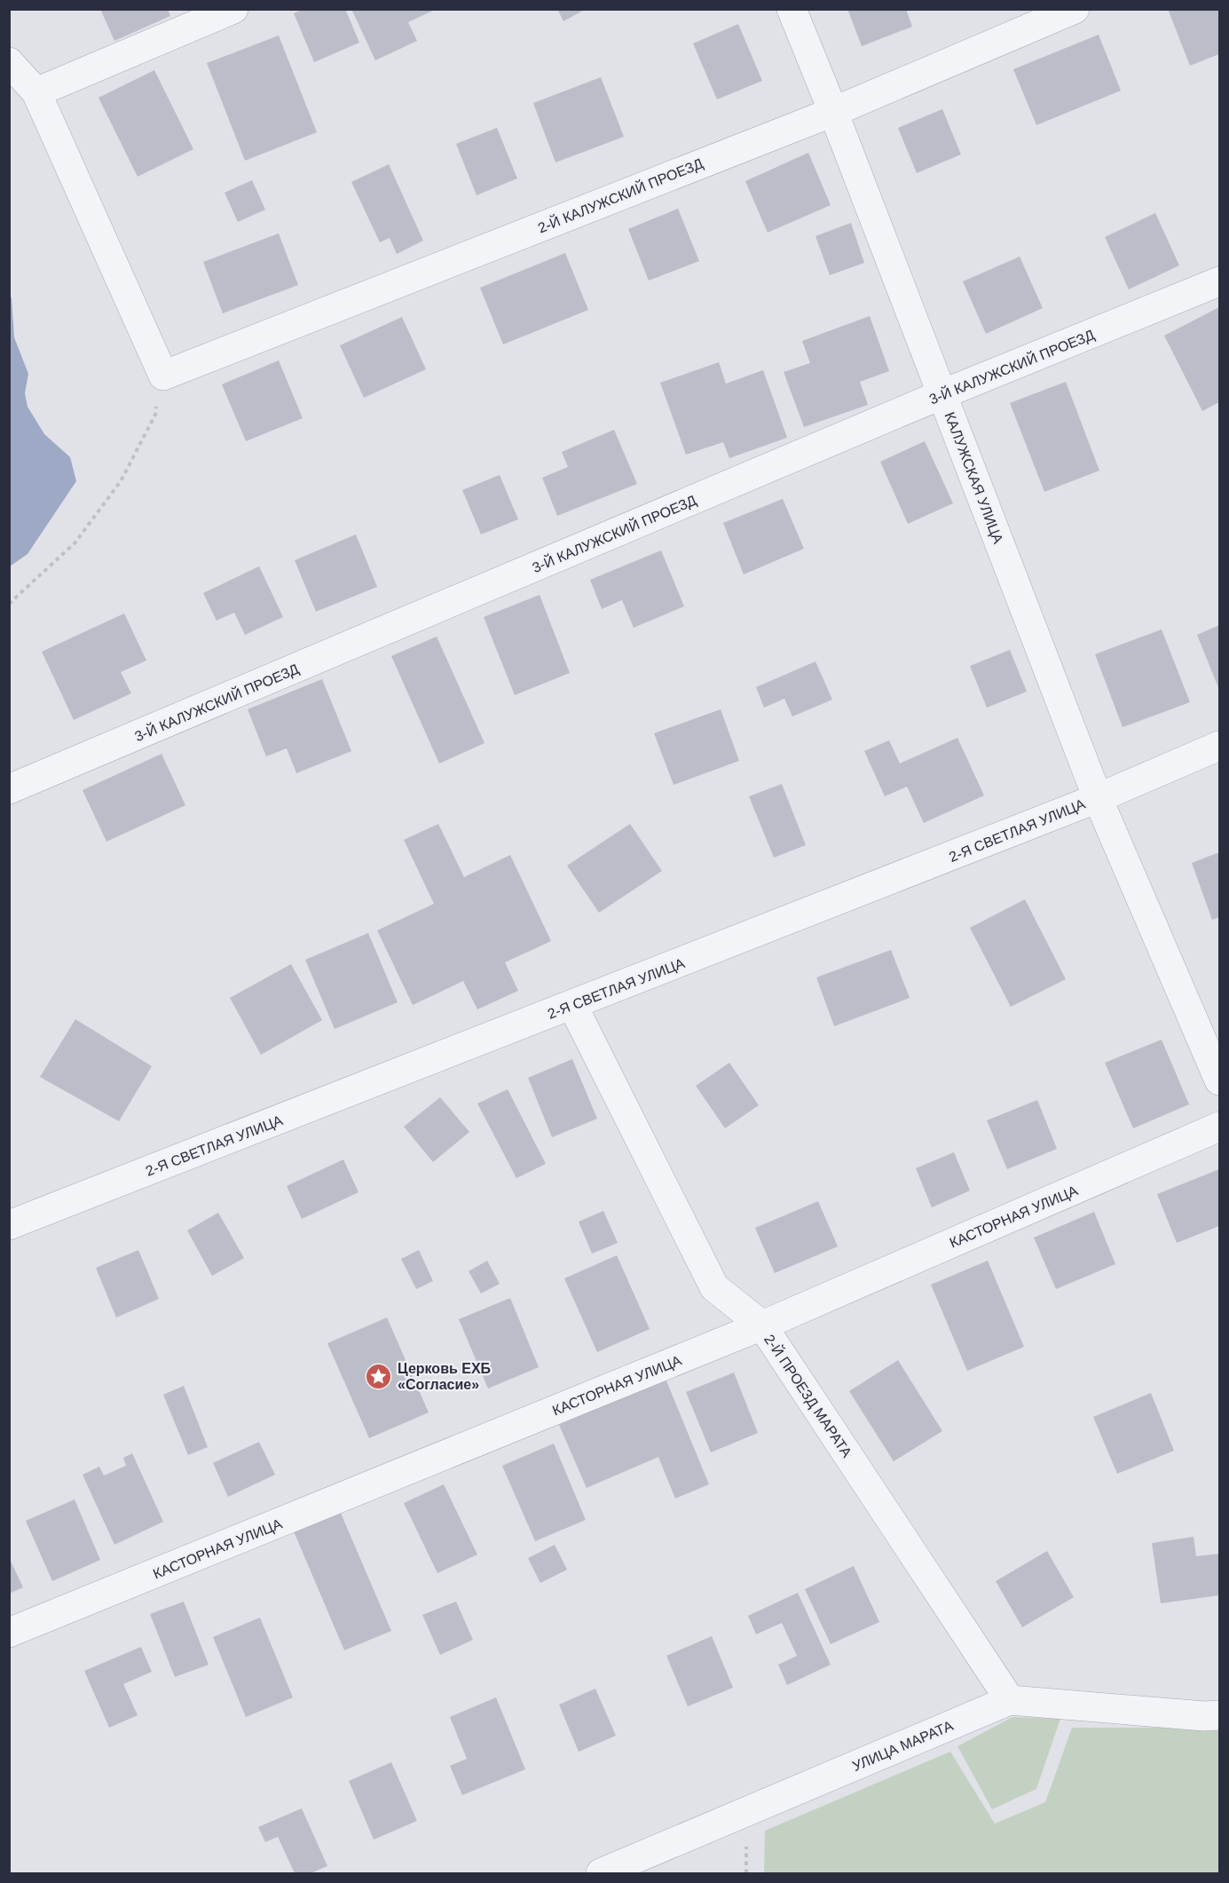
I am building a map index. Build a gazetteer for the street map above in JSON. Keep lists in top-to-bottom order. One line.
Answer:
{"streets":{"street":["2-Й КАЛУЖСКИЙ ПРОЕЗД","3-Й КАЛУЖСКИЙ ПРОЕЗД","КАЛУЖСКАЯ УЛИЦА","2-Я СВЕТЛАЯ УЛИЦА","КАСТОРНАЯ УЛИЦА","2-Й ПРОЕЗД МАРАТА","УЛИЦА МАРАТА"]},"crossings":[["2-Й КАЛУЖСКИЙ ПРОЕЗД","КАЛУЖСКАЯ УЛИЦА"],["3-Й КАЛУЖСКИЙ ПРОЕЗД","КАЛУЖСКАЯ УЛИЦА"],["КАЛУЖСКАЯ УЛИЦА","2-Я СВЕТЛАЯ УЛИЦА"],["2-Я СВЕТЛАЯ УЛИЦА","2-Й ПРОЕЗД МАРАТА"],["КАСТОРНАЯ УЛИЦА","2-Й ПРОЕЗД МАРАТА"],["2-Й ПРОЕЗД МАРАТА","УЛИЦА МАРАТА"]],"places":{"place":["Церковь ЕХБ «Согласие»"]}}
